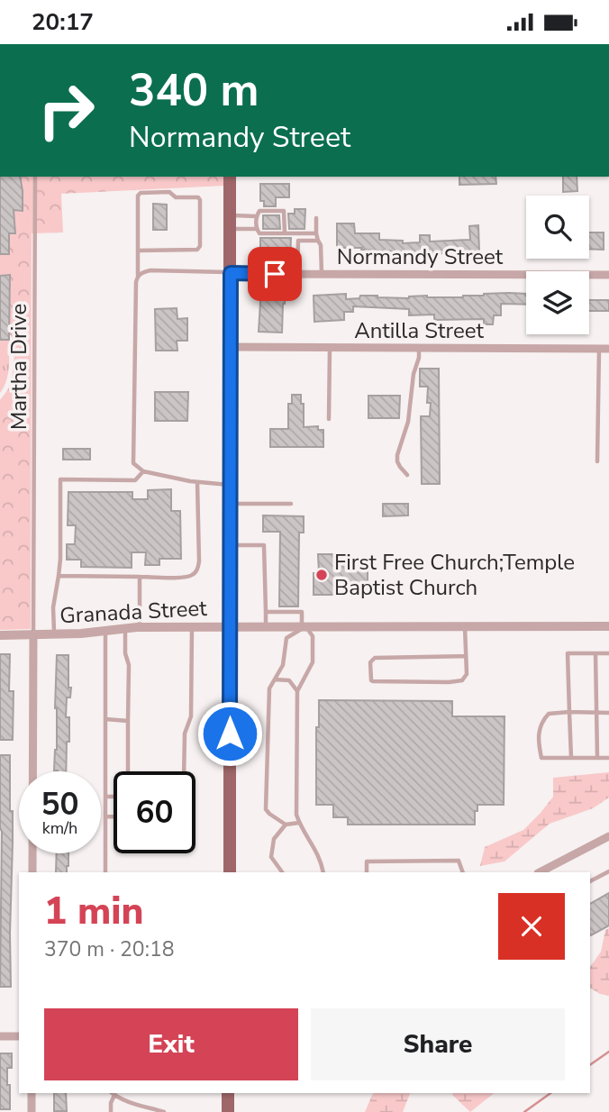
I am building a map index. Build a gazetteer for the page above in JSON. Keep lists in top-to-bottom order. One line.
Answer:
{"streets":{"street":["Normandy Street","Antilla Street","Granada Street"],"lane":["Martha Drive"]},"crossings":[["Martha Drive","Granada Street"]],"places":["First Free Church;Temple Baptist Church"],"page":{"status":"20:17","turn":["340 m","Normandy Street"],"speed":"50 km/h","limit":"60","heading":["1 min","370 m · 20:18"],"buttons":["Exit","Share"]}}
